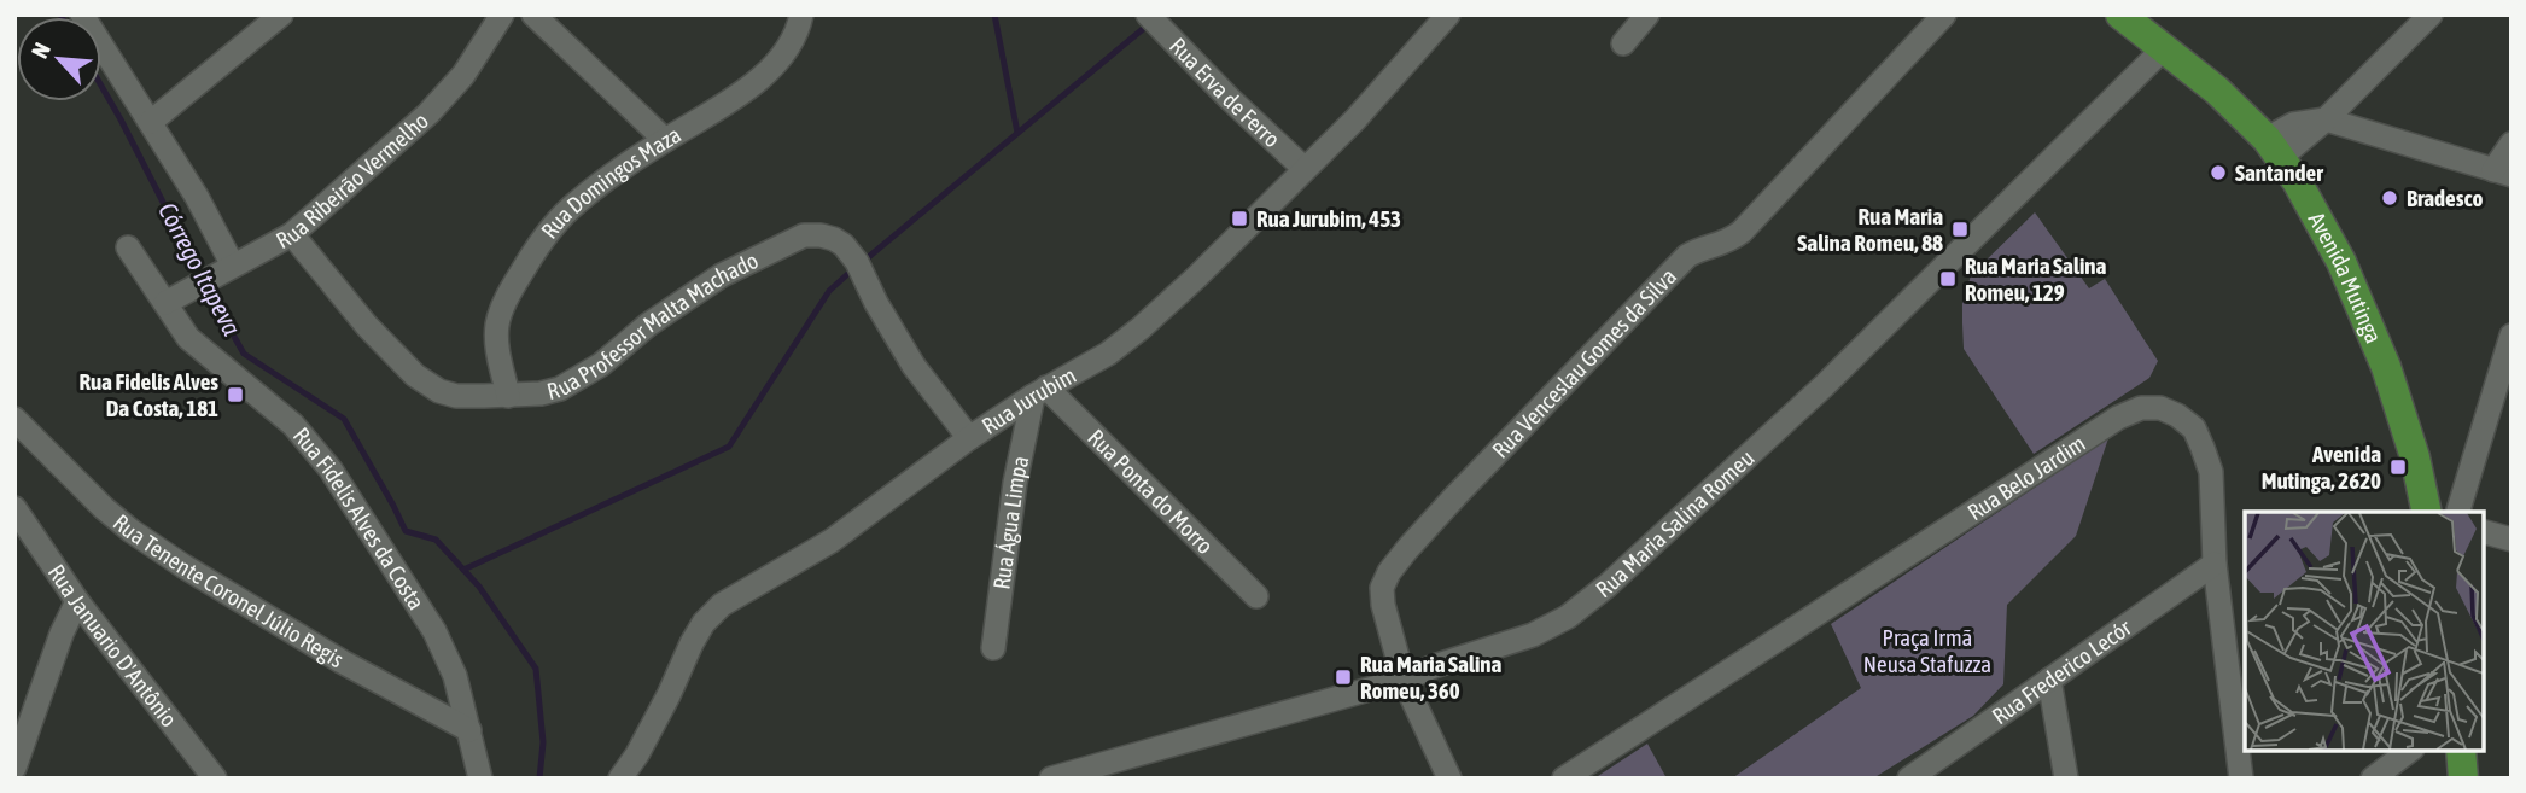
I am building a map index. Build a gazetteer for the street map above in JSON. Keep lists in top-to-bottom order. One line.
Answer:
{"streets":{"main road":["Avenida Mutinga"],"street":["Rua Erva de Ferro","Rua Ribeirão Vermelho","Rua Domingos Maza","Rua Professor Malta Machado","Rua Venceslau Gomes da Silva","Rua Jurubim","Rua Belo Jardim","Rua Ponta do Morro","Rua Fidelis Alves da Costa","Rua Água Limpa","Rua Maria Salina Romeu","Rua Tenente Coronel Júlio Regis","Rua Januario D'Antônio","Rua Frederico Lecór"]},"crossings":[["Rua Erva de Ferro","Rua Jurubim"],["Rua Ribeirão Vermelho","Rua Professor Malta Machado"],["Rua Ribeirão Vermelho","Rua Fidelis Alves da Costa"],["Rua Domingos Maza","Rua Professor Malta Machado"],["Avenida Mutinga","Rua Maria Salina Romeu"],["Rua Professor Malta Machado","Rua Jurubim"],["Rua Venceslau Gomes da Silva","Rua Maria Salina Romeu"],["Rua Jurubim","Rua Ponta do Morro"],["Rua Jurubim","Rua Água Limpa"],["Rua Belo Jardim","Rua Frederico Lecór"],["Rua Ponta do Morro","Rua Água Limpa"],["Rua Fidelis Alves da Costa","Rua Tenente Coronel Júlio Regis"]],"water":["Córrego Itapeva"],"parks":["Praça Irmã Neusa Stafuzza"],"places":{"other":["Santander","Bradesco"],"transit":["Rua Jurubim, 453","Rua Maria Salina Romeu, 88","Rua Maria Salina Romeu, 129","Rua Fidelis Alves Da Costa, 181","Avenida Mutinga, 2620","Rua Maria Salina Romeu, 360"]},"north":"top left"}
